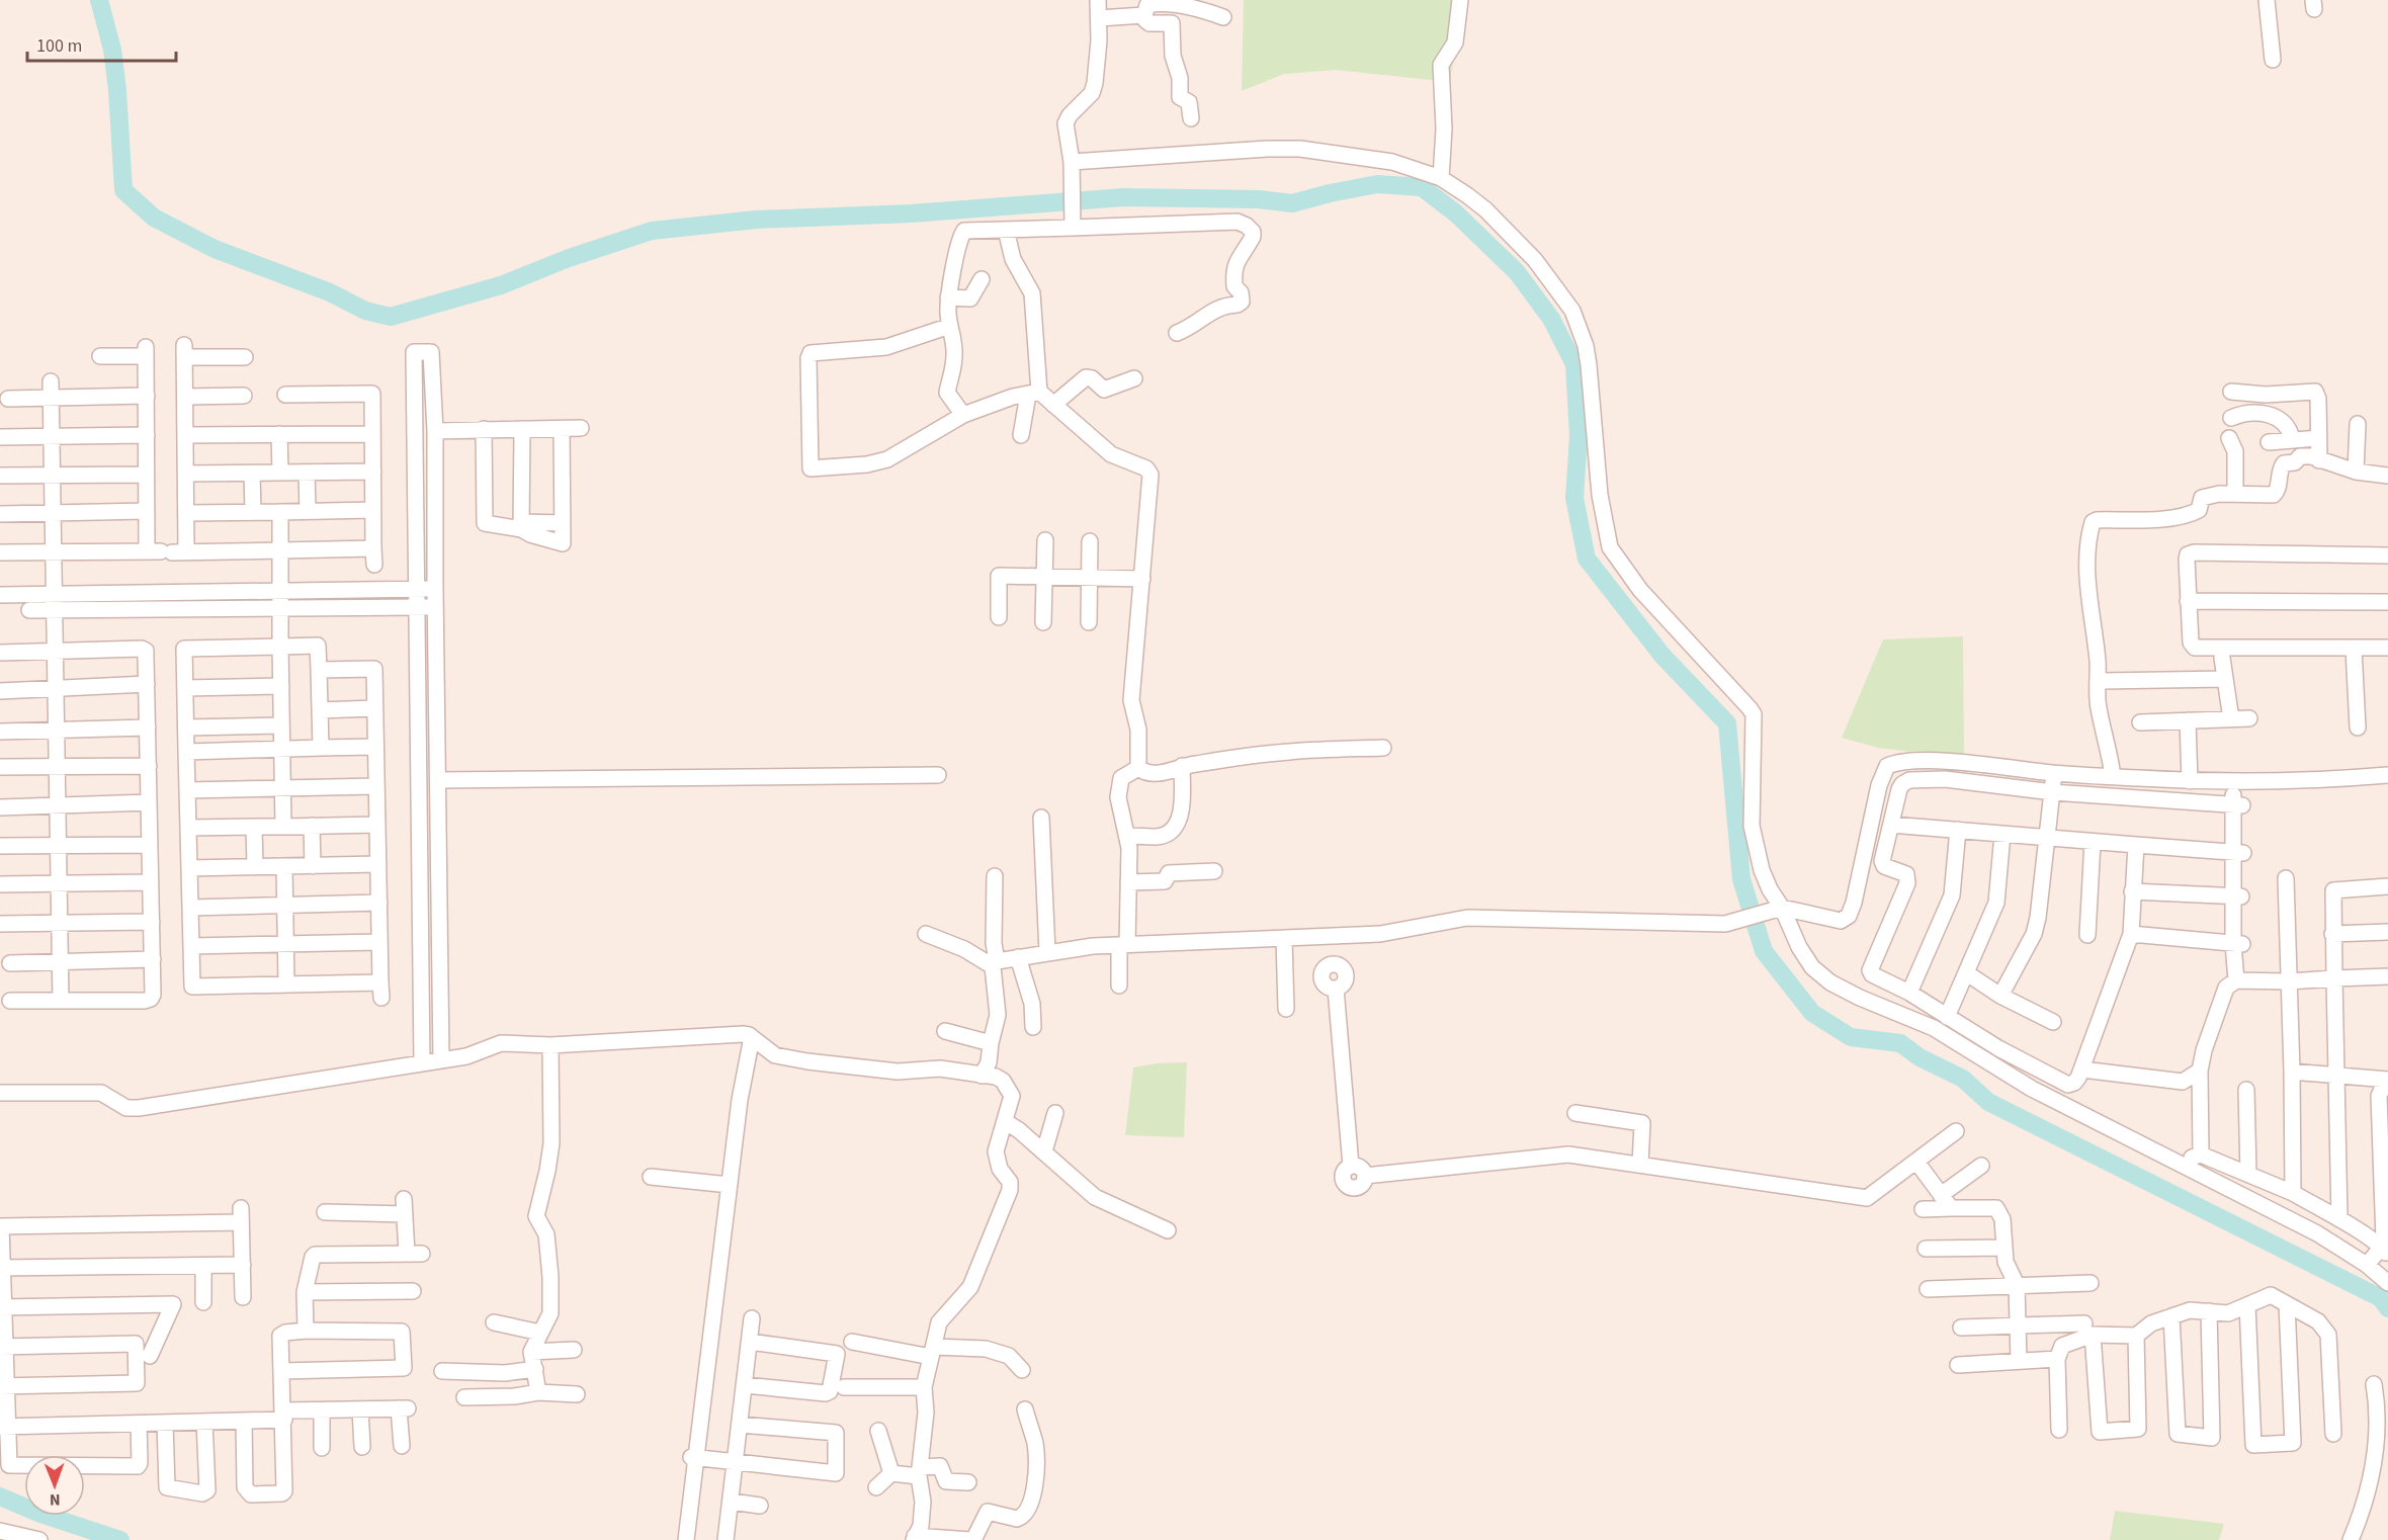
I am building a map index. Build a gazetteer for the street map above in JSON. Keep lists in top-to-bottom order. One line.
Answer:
{"scale_bar":"100 m","north":"bottom"}
